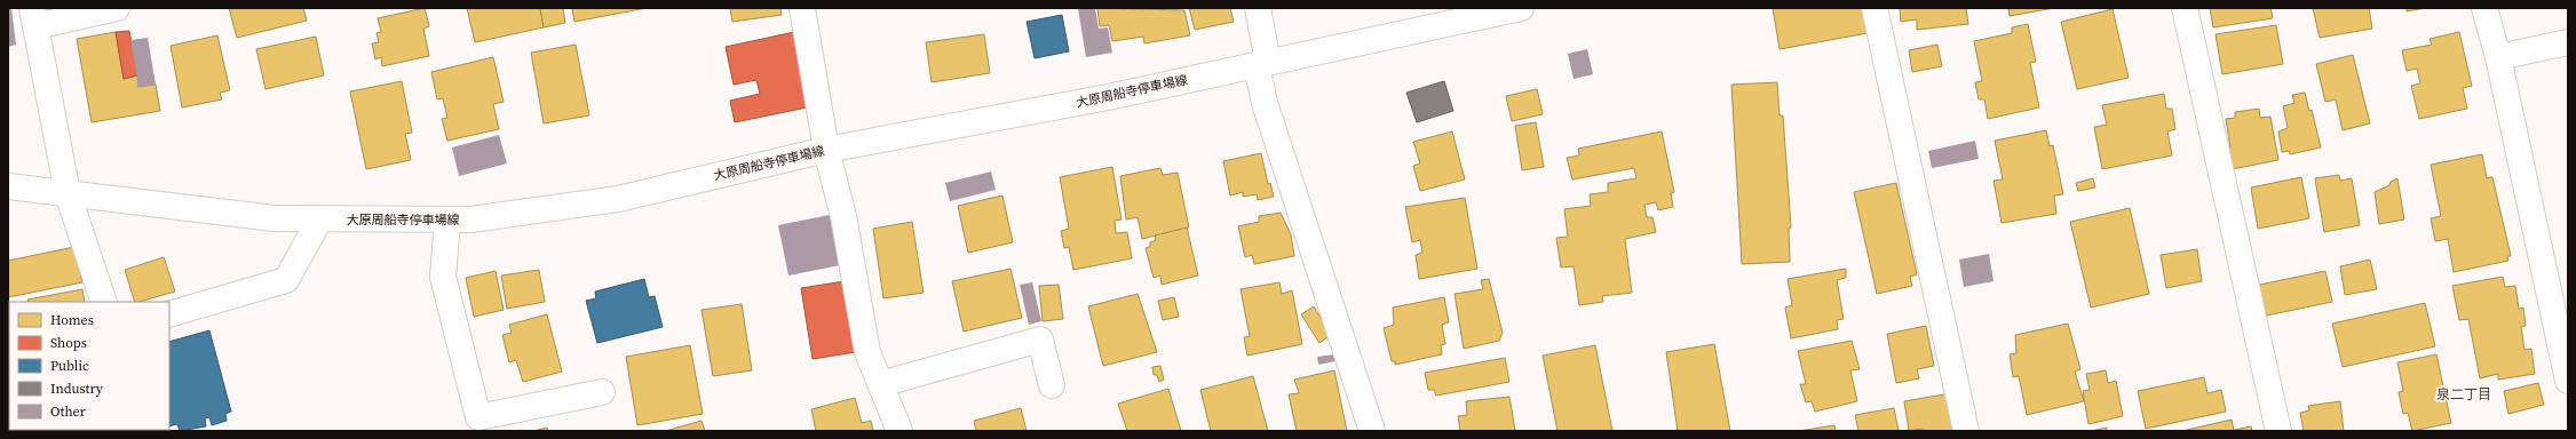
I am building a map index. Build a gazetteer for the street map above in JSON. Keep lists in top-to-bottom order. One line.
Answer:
{"streets":{"street":["大原周船寺停車場線"]},"districts":["泉二丁目"],"legend":["Homes","Shops","Public","Industry","Other"]}
